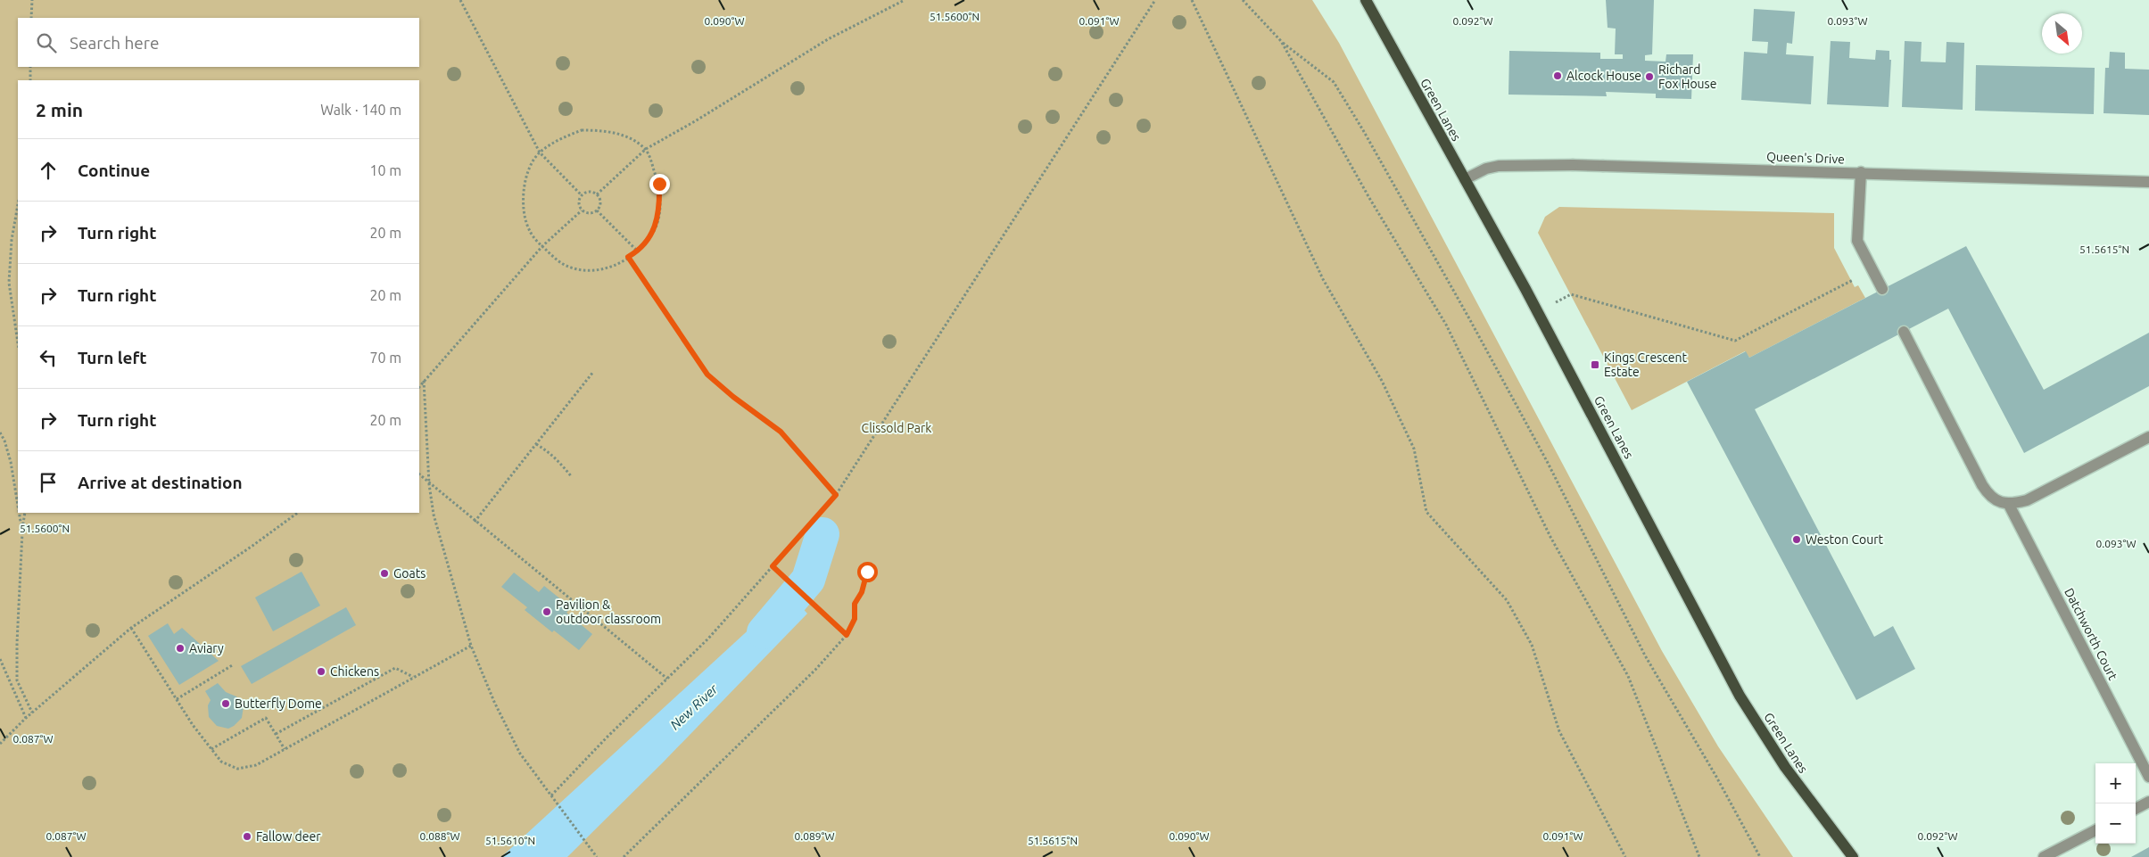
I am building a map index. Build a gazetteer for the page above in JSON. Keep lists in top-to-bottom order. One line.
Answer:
{"streets":{"main road":["Green Lanes"],"street":["Queen's Drive","Datchworth Court"]},"crossings":[["Green Lanes","Queen's Drive"]],"water":["New River"],"parks":["Clissold Park"],"places":{"other":["Alcock House","Richard Fox House","Weston Court","Goats","Pavilion & outdoor classroom","Aviary","Chickens","Butterfly Dome","Fallow deer"],"transit":["Kings Crescent Estate"]},"north":"bottom right","page":{"search":"Search here","heading":["2 min","Walk · 140 m"],"list":[["Continue","10 m"],["Turn right","20 m"],["Turn right","20 m"],["Turn left","70 m"],["Turn right","20 m"],"Arrive at destination"],"map_buttons":["+","−"]},"coordinates":["51.5600°N","0.090°W","0.091°W","0.092°W","0.093°W","51.5615°N","0.087°W","0.088°W","0.089°W","51.5610°N"]}
